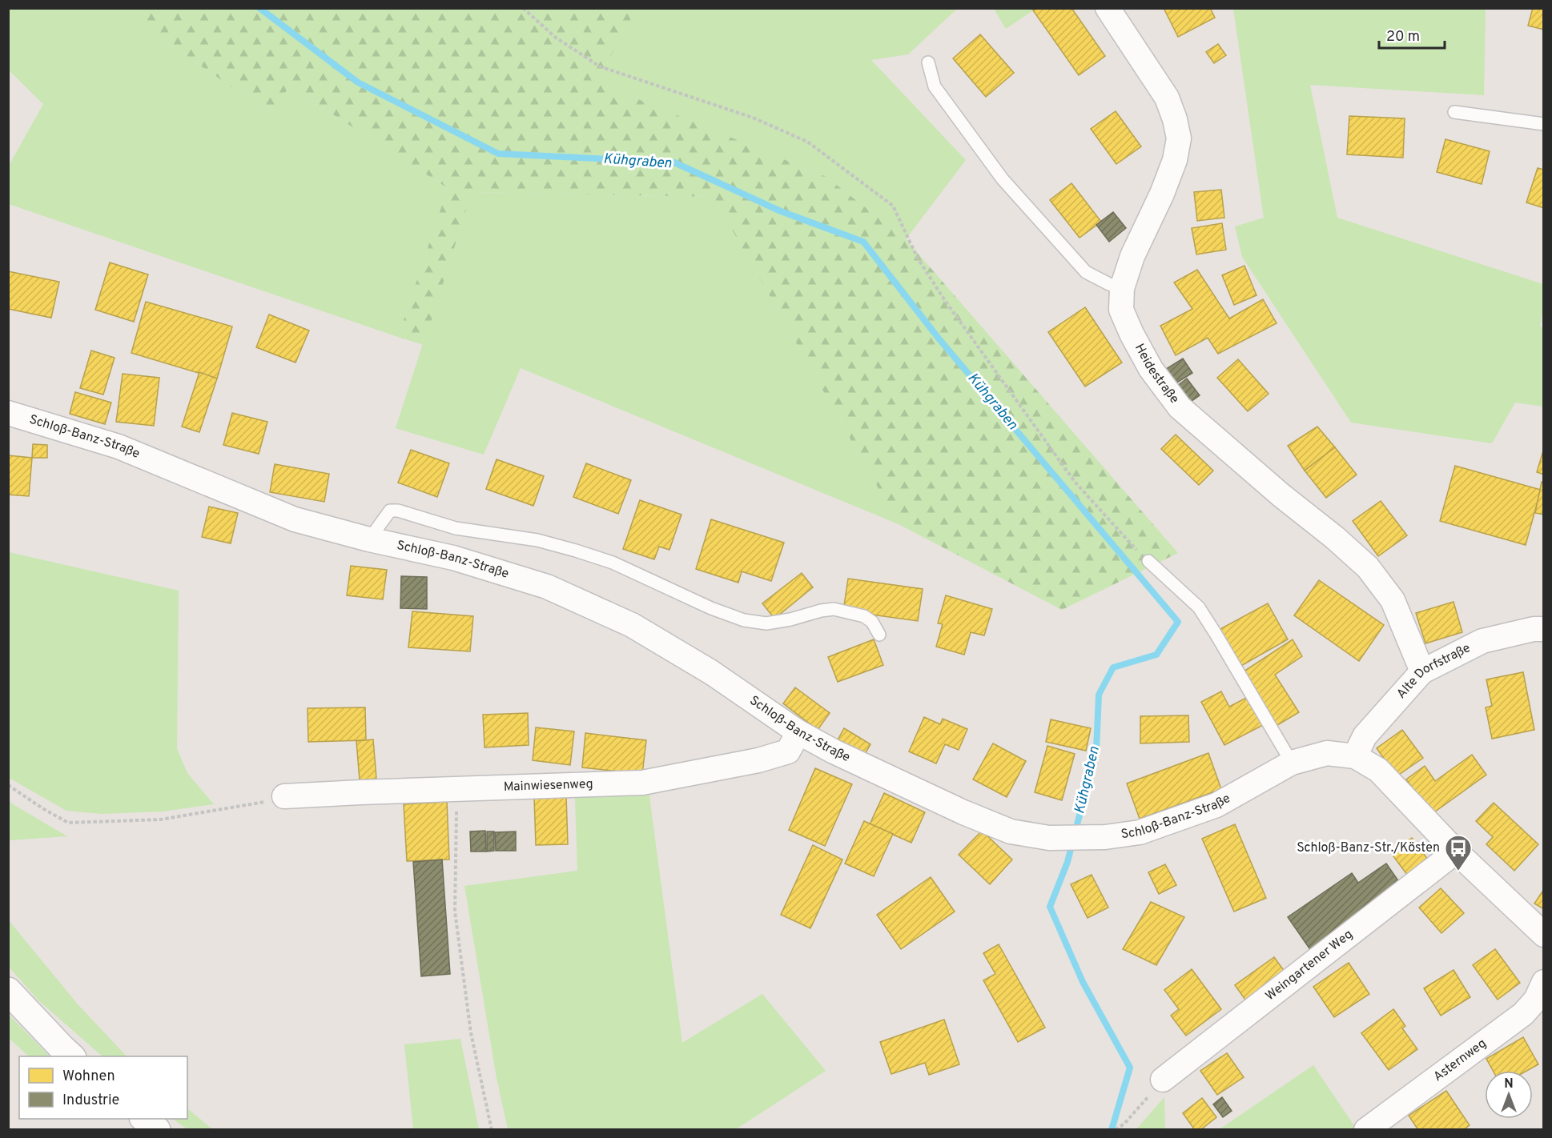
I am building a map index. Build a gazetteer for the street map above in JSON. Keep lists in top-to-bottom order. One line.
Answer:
{"streets":{"street":["Heidestraße","Schloß-Banz-Straße","Alte Dorfstraße","Mainwiesenweg","Weingartener Weg","Asternweg"]},"crossings":[["Heidestraße","Alte Dorfstraße"],["Schloß-Banz-Straße","Alte Dorfstraße"],["Schloß-Banz-Straße","Mainwiesenweg"],["Schloß-Banz-Straße","Weingartener Weg"]],"water":["Kühgraben"],"places":{"bus stop":["Schloß-Banz-Str./Kösten"]},"legend":["Wohnen","Industrie"],"scale_bar":"20 m","north":"top"}
